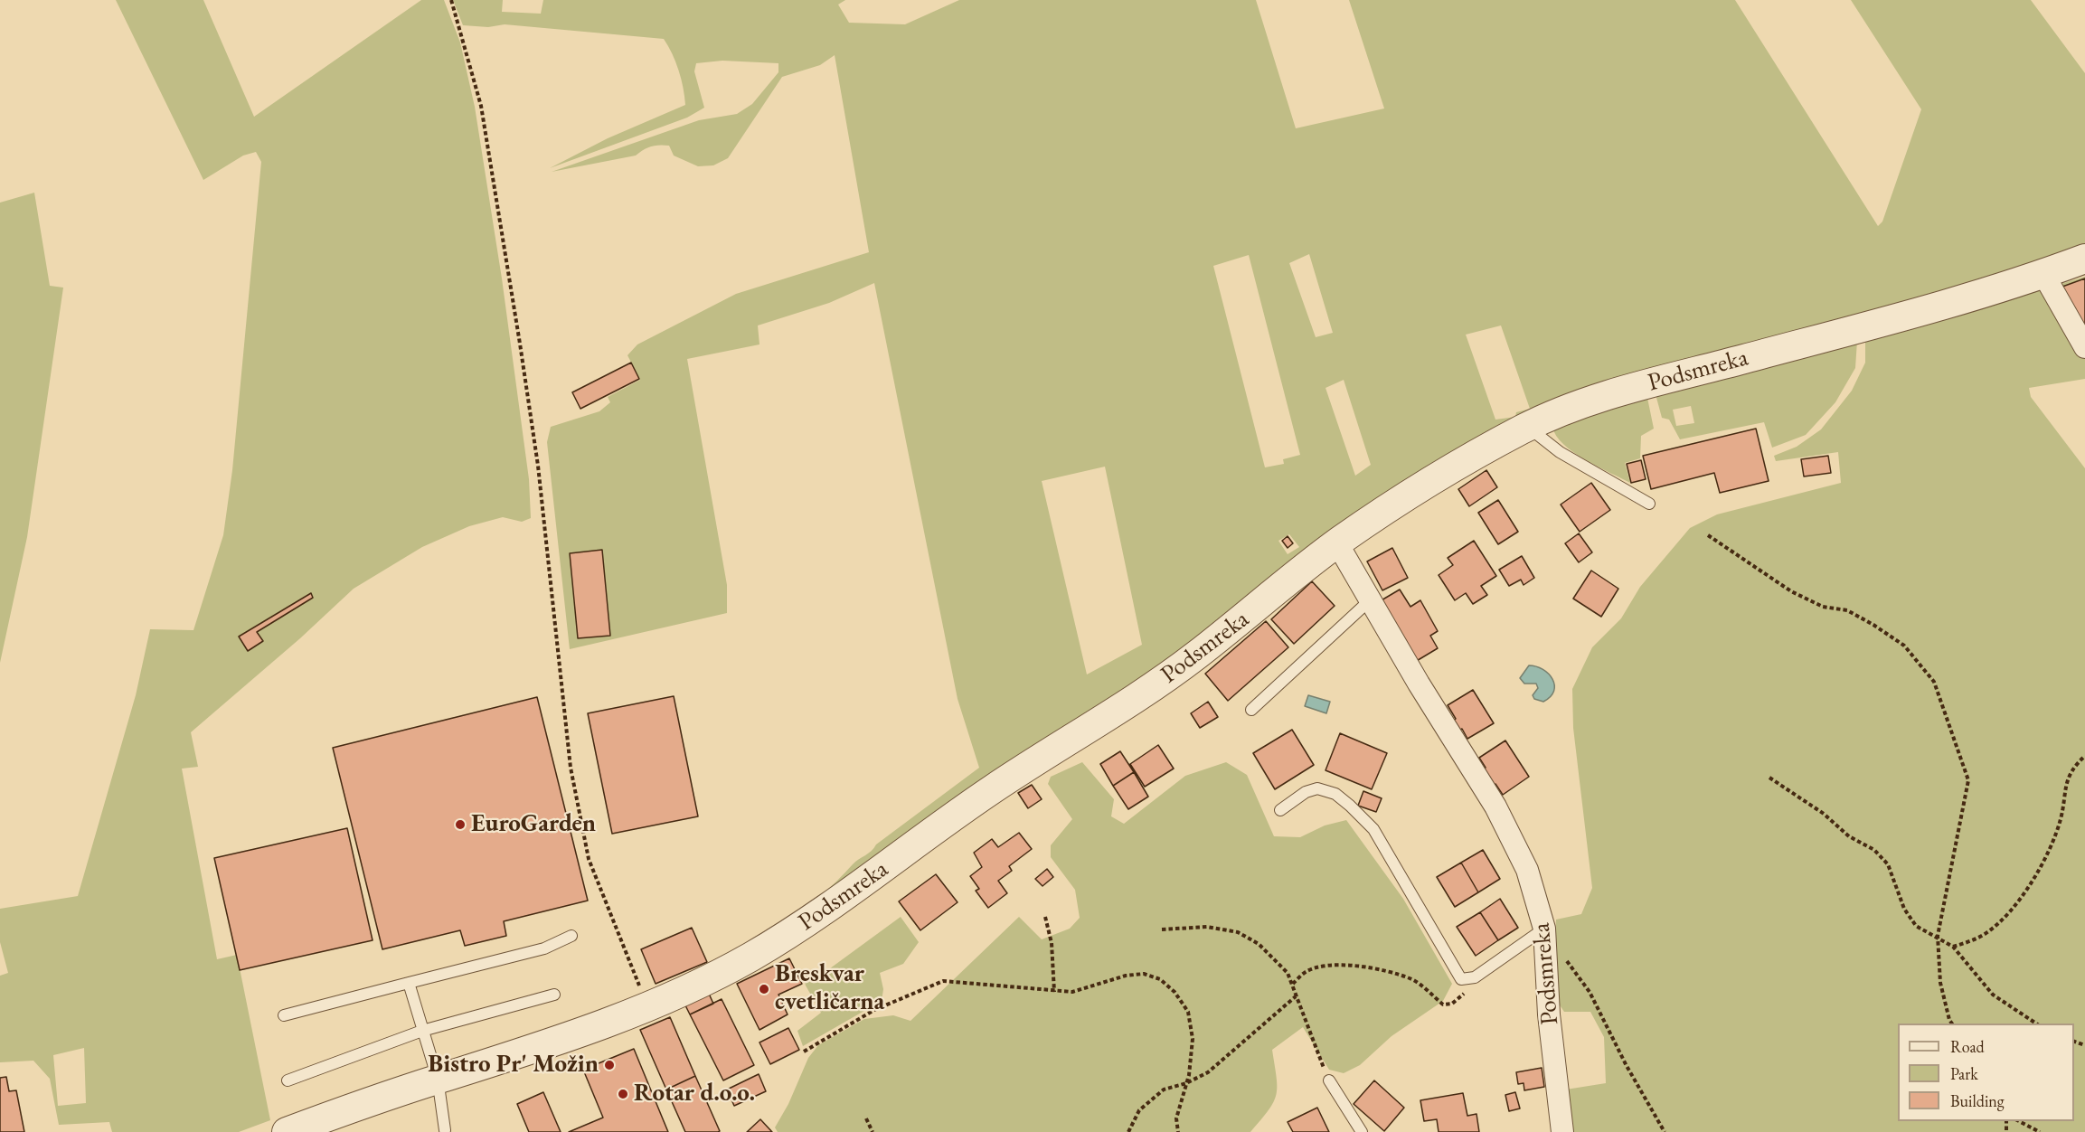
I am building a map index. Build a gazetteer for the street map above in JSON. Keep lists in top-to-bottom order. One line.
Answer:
{"streets":{"street":["Podsmreka"]},"places":["EuroGarden","Breskvar cvetličarna","Bistro Pr' Možin","Rotar d.o.o."],"legend":["Road","Park","Building"]}
